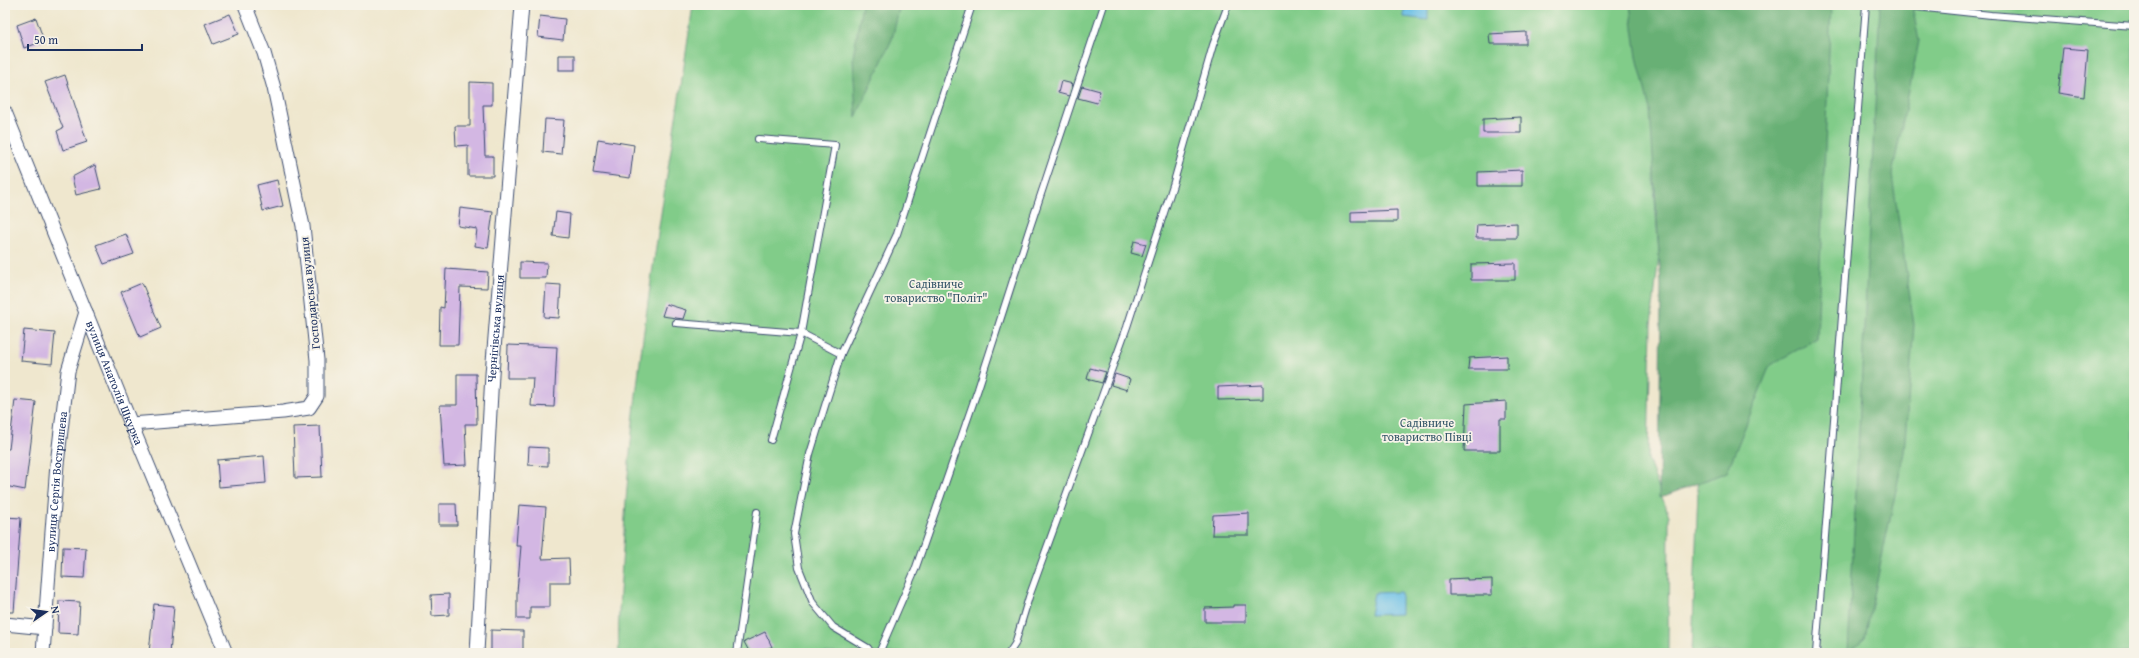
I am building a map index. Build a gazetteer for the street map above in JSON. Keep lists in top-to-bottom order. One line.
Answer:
{"streets":{"street":["Господарська вулиця","Чернігівська вулиця","вулиця Анатолія Шкурка","вулиця Сергія Востришева"]},"crossings":[["Господарська вулиця","вулиця Анатолія Шкурка"],["вулиця Анатолія Шкурка","вулиця Сергія Востришева"]],"parks":["Садівниче товариство \"Політ\"","Садівниче товариство Півці"],"scale_bar":"50 m","north":"right"}
